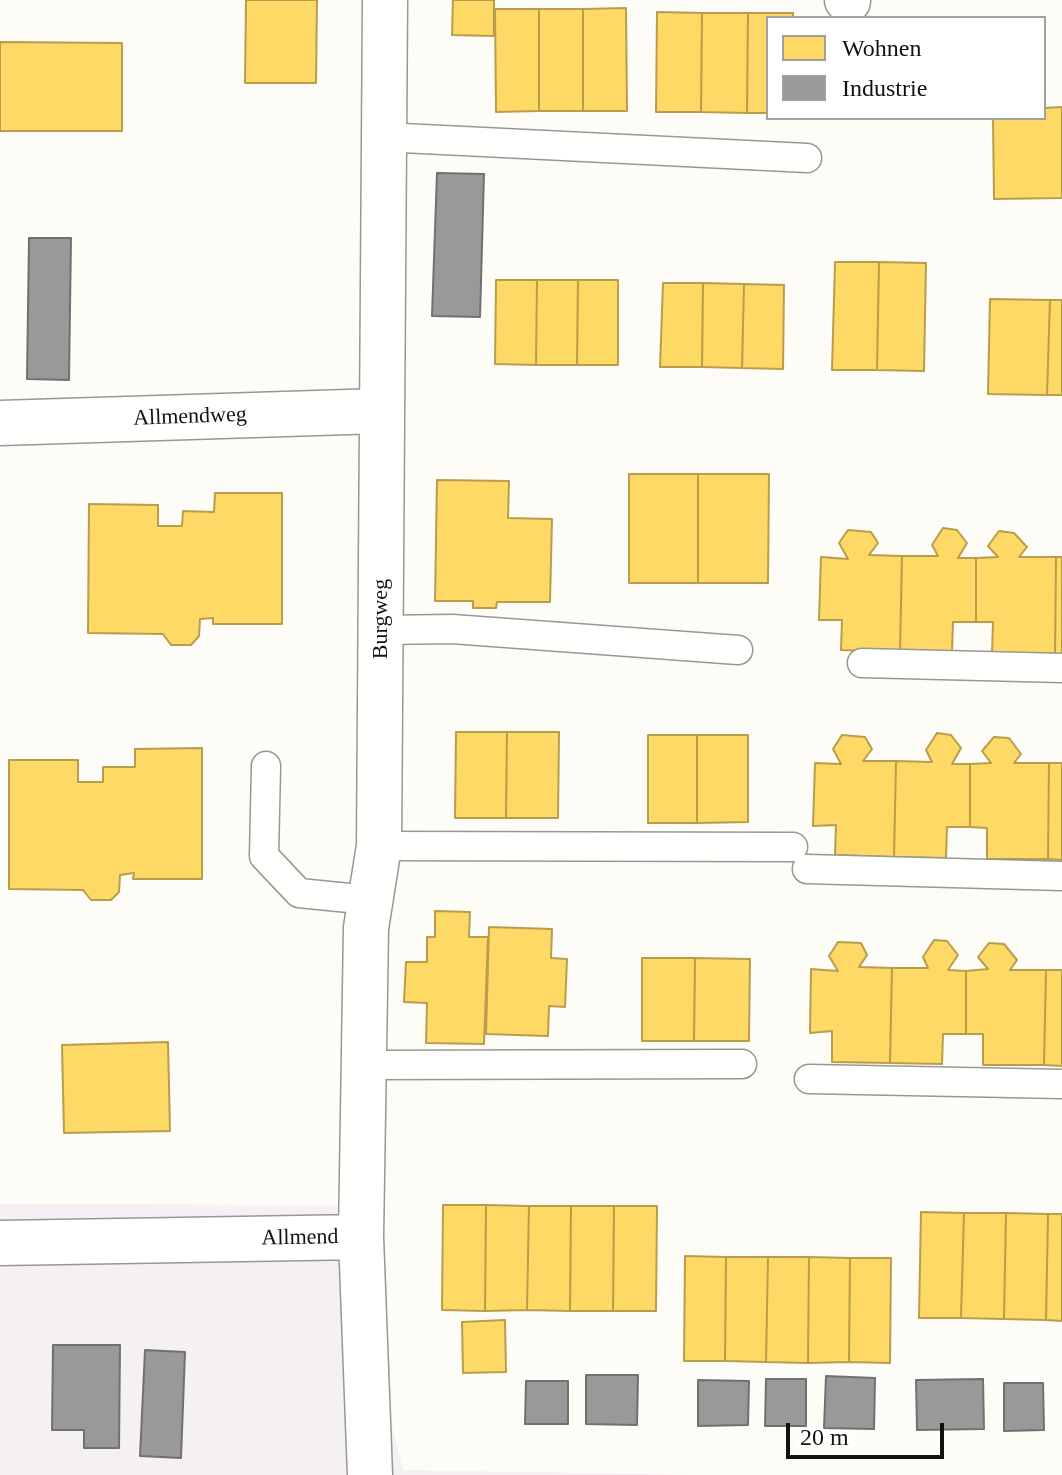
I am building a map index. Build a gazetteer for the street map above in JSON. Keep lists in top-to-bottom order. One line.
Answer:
{"streets":{"street":["Allmendweg","Burgweg","Allmend"]},"crossings":[["Allmendweg","Burgweg"],["Burgweg","Allmend"]],"legend":["Wohnen","Industrie"],"scale_bar":"20 m"}
